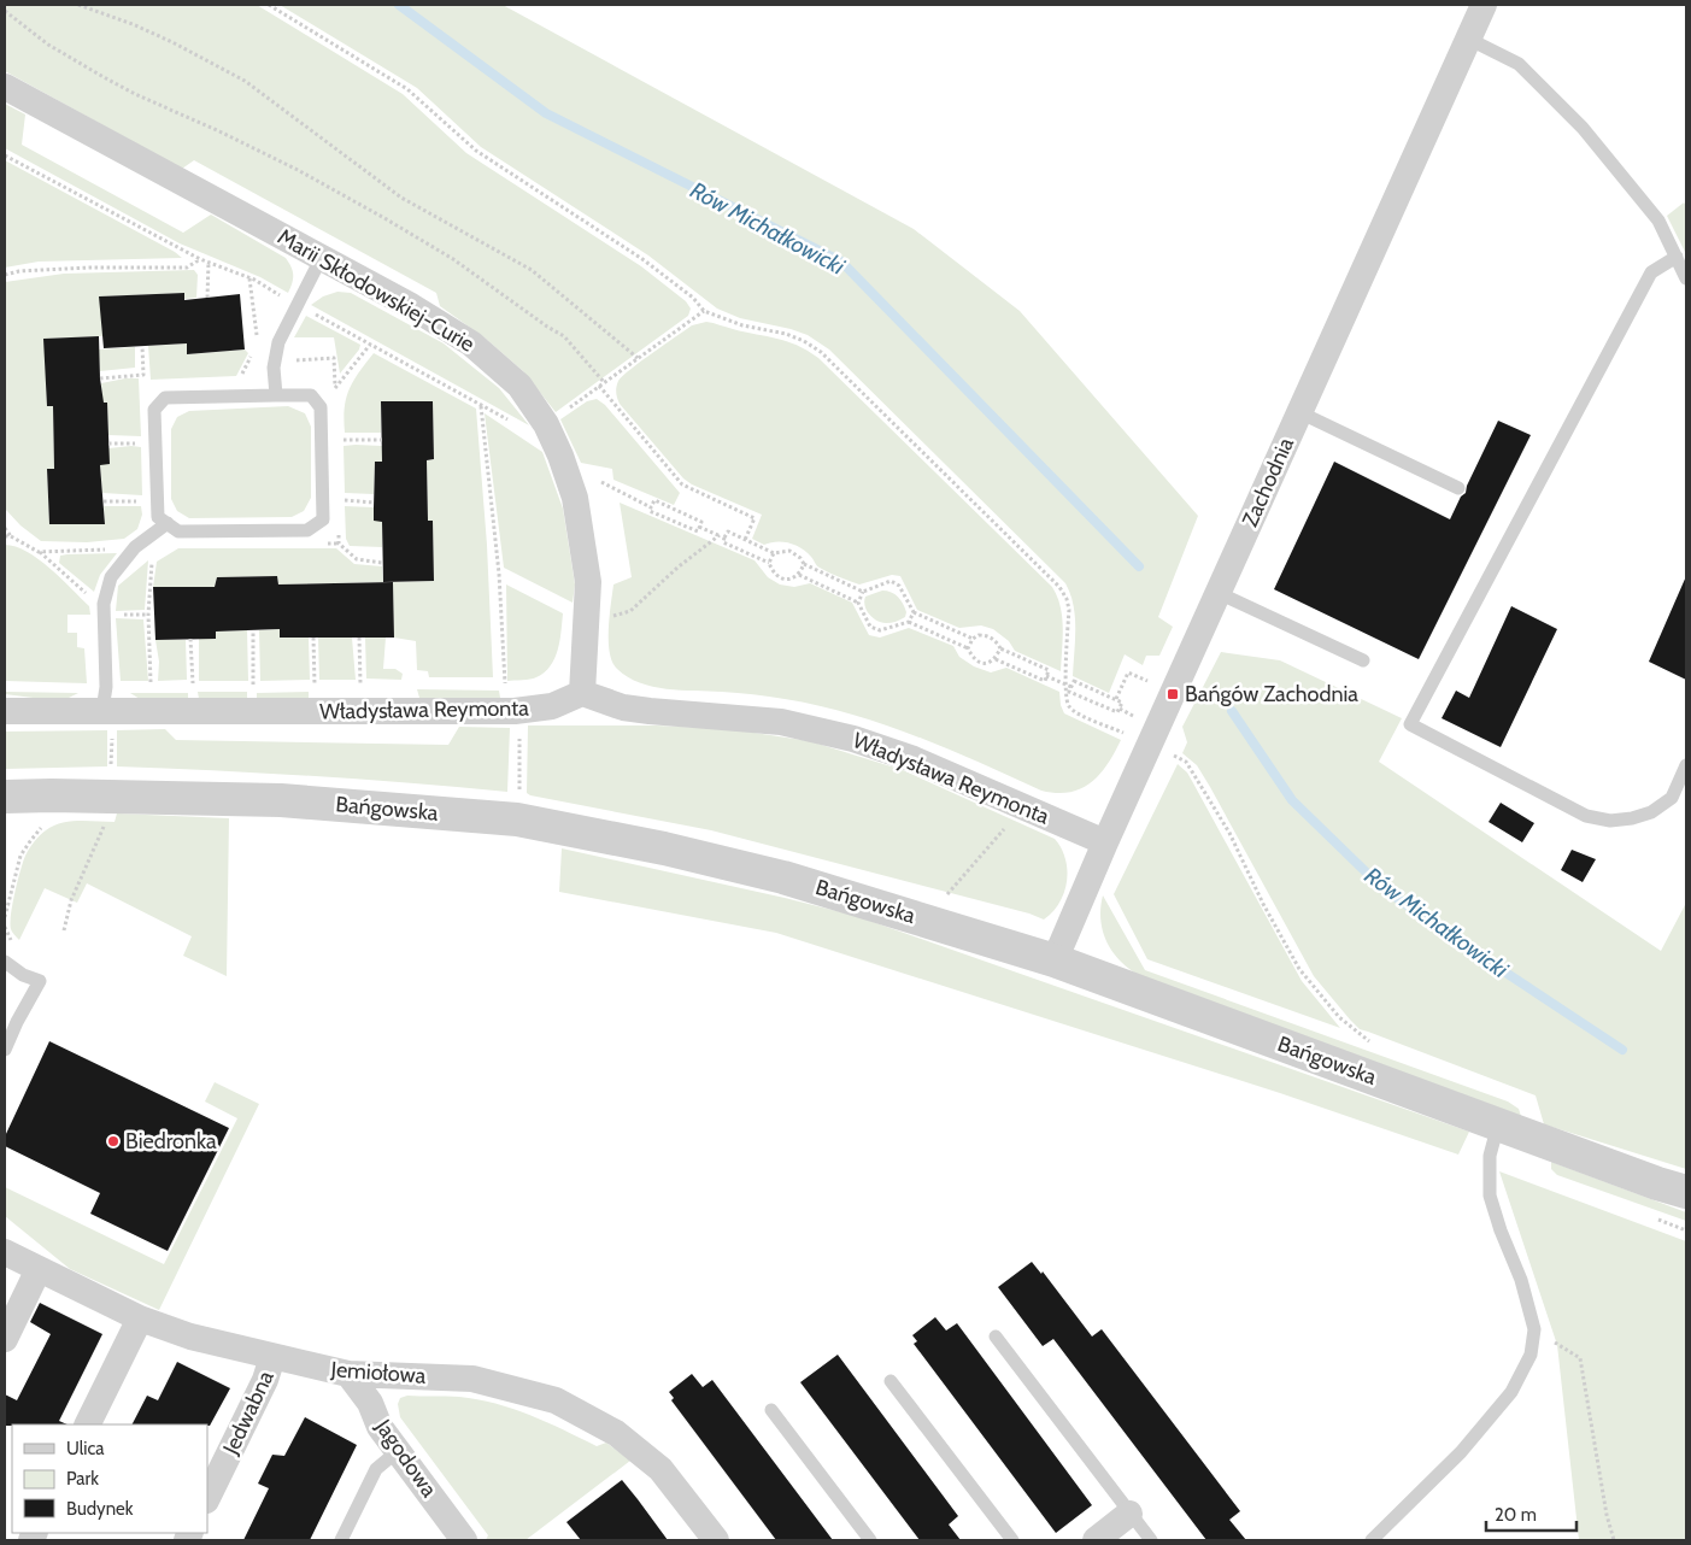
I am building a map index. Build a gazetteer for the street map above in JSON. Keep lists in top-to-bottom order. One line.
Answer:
{"streets":{"street":["Marii Skłodowskiej-Curie","Zachodnia","Władysława Reymonta","Bańgowska","Jemiołowa","Jedwabna","Jagodowa"]},"crossings":[["Marii Skłodowskiej-Curie","Władysława Reymonta"],["Zachodnia","Władysława Reymonta"],["Zachodnia","Bańgowska"],["Jemiołowa","Jedwabna"],["Jemiołowa","Jagodowa"]],"water":["Rów Michałkowicki"],"places":{"transit":["Bańgów Zachodnia"],"other":["Biedronka"]},"legend":["Ulica","Park","Budynek"],"scale_bar":"20 m"}
